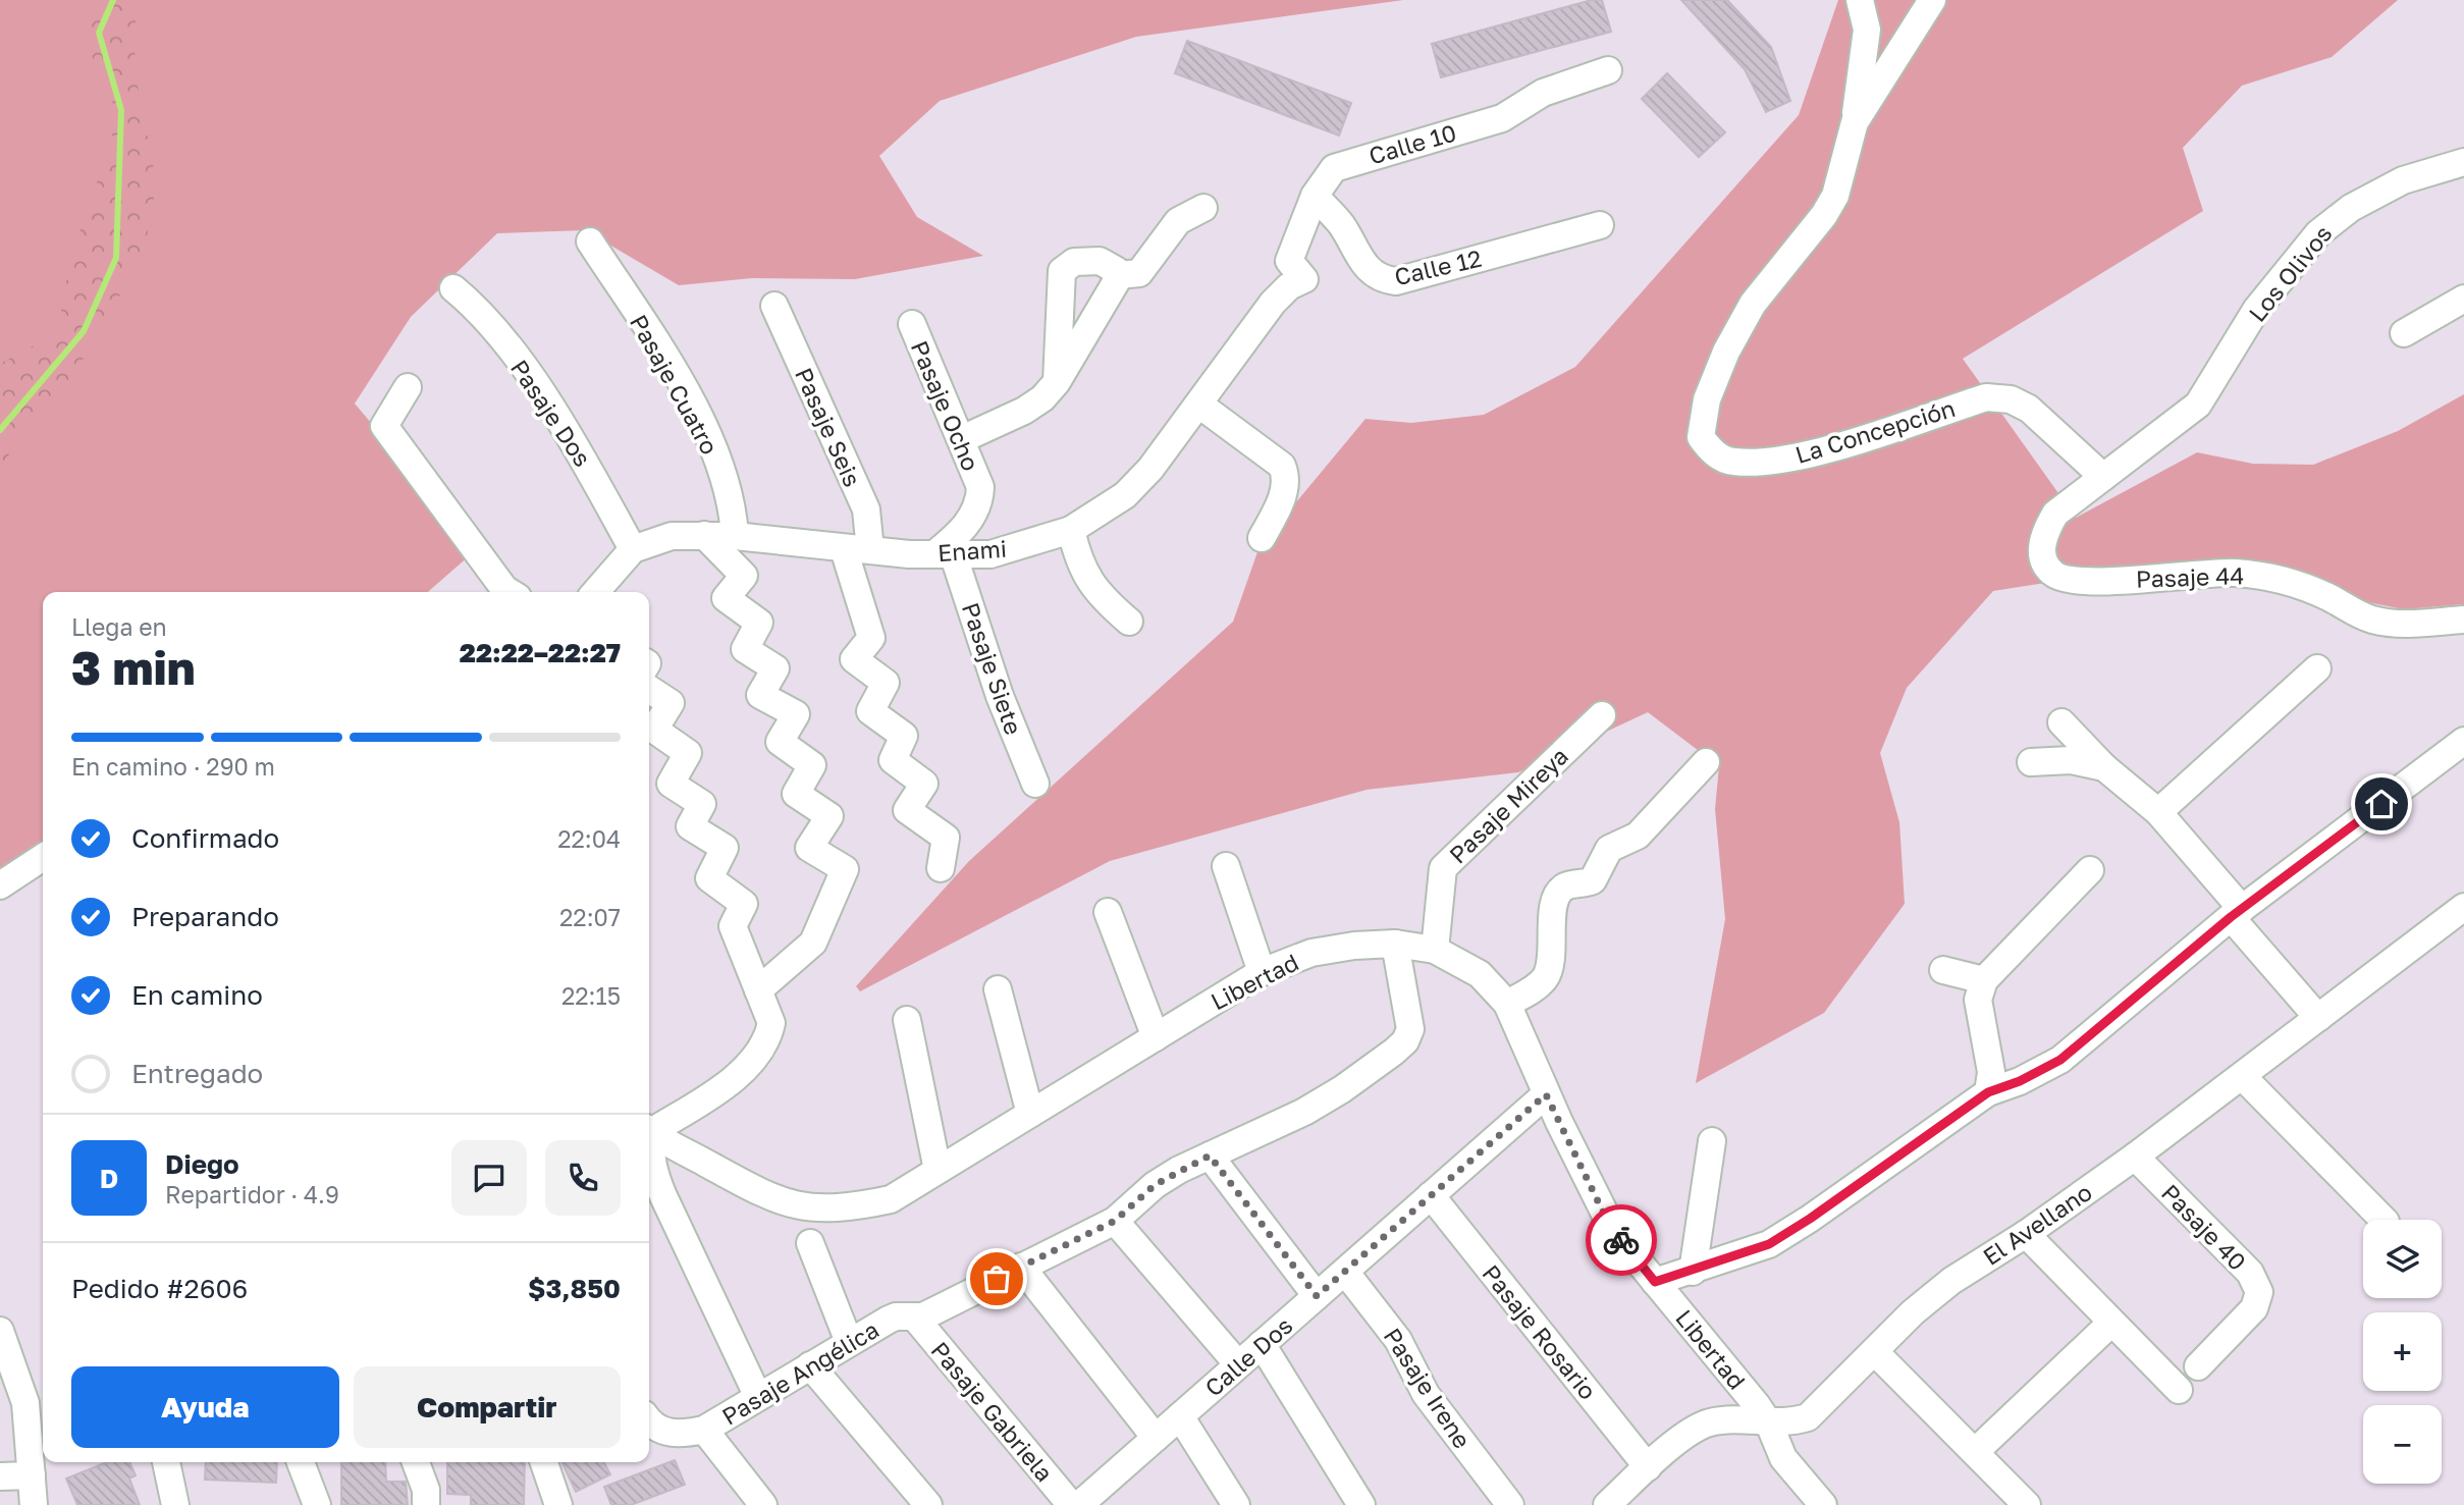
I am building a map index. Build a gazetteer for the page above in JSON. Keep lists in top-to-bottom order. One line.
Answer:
{"streets":{"street":["Calle 10","Calle 12","Los Olivos","Pasaje Cuatro","Pasaje Ocho","Pasaje Dos","Pasaje Seis","La Concepción","Enami","Pasaje 44","Pasaje Siete","Pasaje Mireya","Libertad","El Avellano","Pasaje 40","Pasaje Rosario","Calle Dos","Pasaje Angélica","Pasaje Irene","Pasaje Gabriela"]},"crossings":[["Calle 10","Calle 12"],["Calle 10","Enami"],["Los Olivos","La Concepción"],["Los Olivos","Pasaje 44"],["Pasaje Cuatro","Enami"],["Pasaje Ocho","Enami"],["Pasaje Ocho","Pasaje Siete"],["Pasaje Dos","Enami"],["Pasaje Seis","Enami"],["La Concepción","Pasaje 44"],["Enami","Pasaje Siete"],["Pasaje Mireya","Libertad"],["Libertad","El Avellano"],["Libertad","Calle Dos"],["Libertad","Pasaje Angélica"],["El Avellano","Pasaje 40"],["El Avellano","Pasaje Rosario"],["Pasaje Rosario","Calle Dos"],["Calle Dos","Pasaje Irene"],["Pasaje Angélica","Pasaje Gabriela"]],"page":{"heading":["3 min","Llega en","22:22–22:27"],"panel":["Diego","Repartidor · 4.9","Pedido #2606","$3,850"],"bar":"En camino · 290 m","list":[["Confirmado","22:04"],["Preparando","22:07"],["En camino","22:15"],"Entregado"],"round":"D","map_buttons":["+","−"],"buttons":["Ayuda","Compartir"]}}
